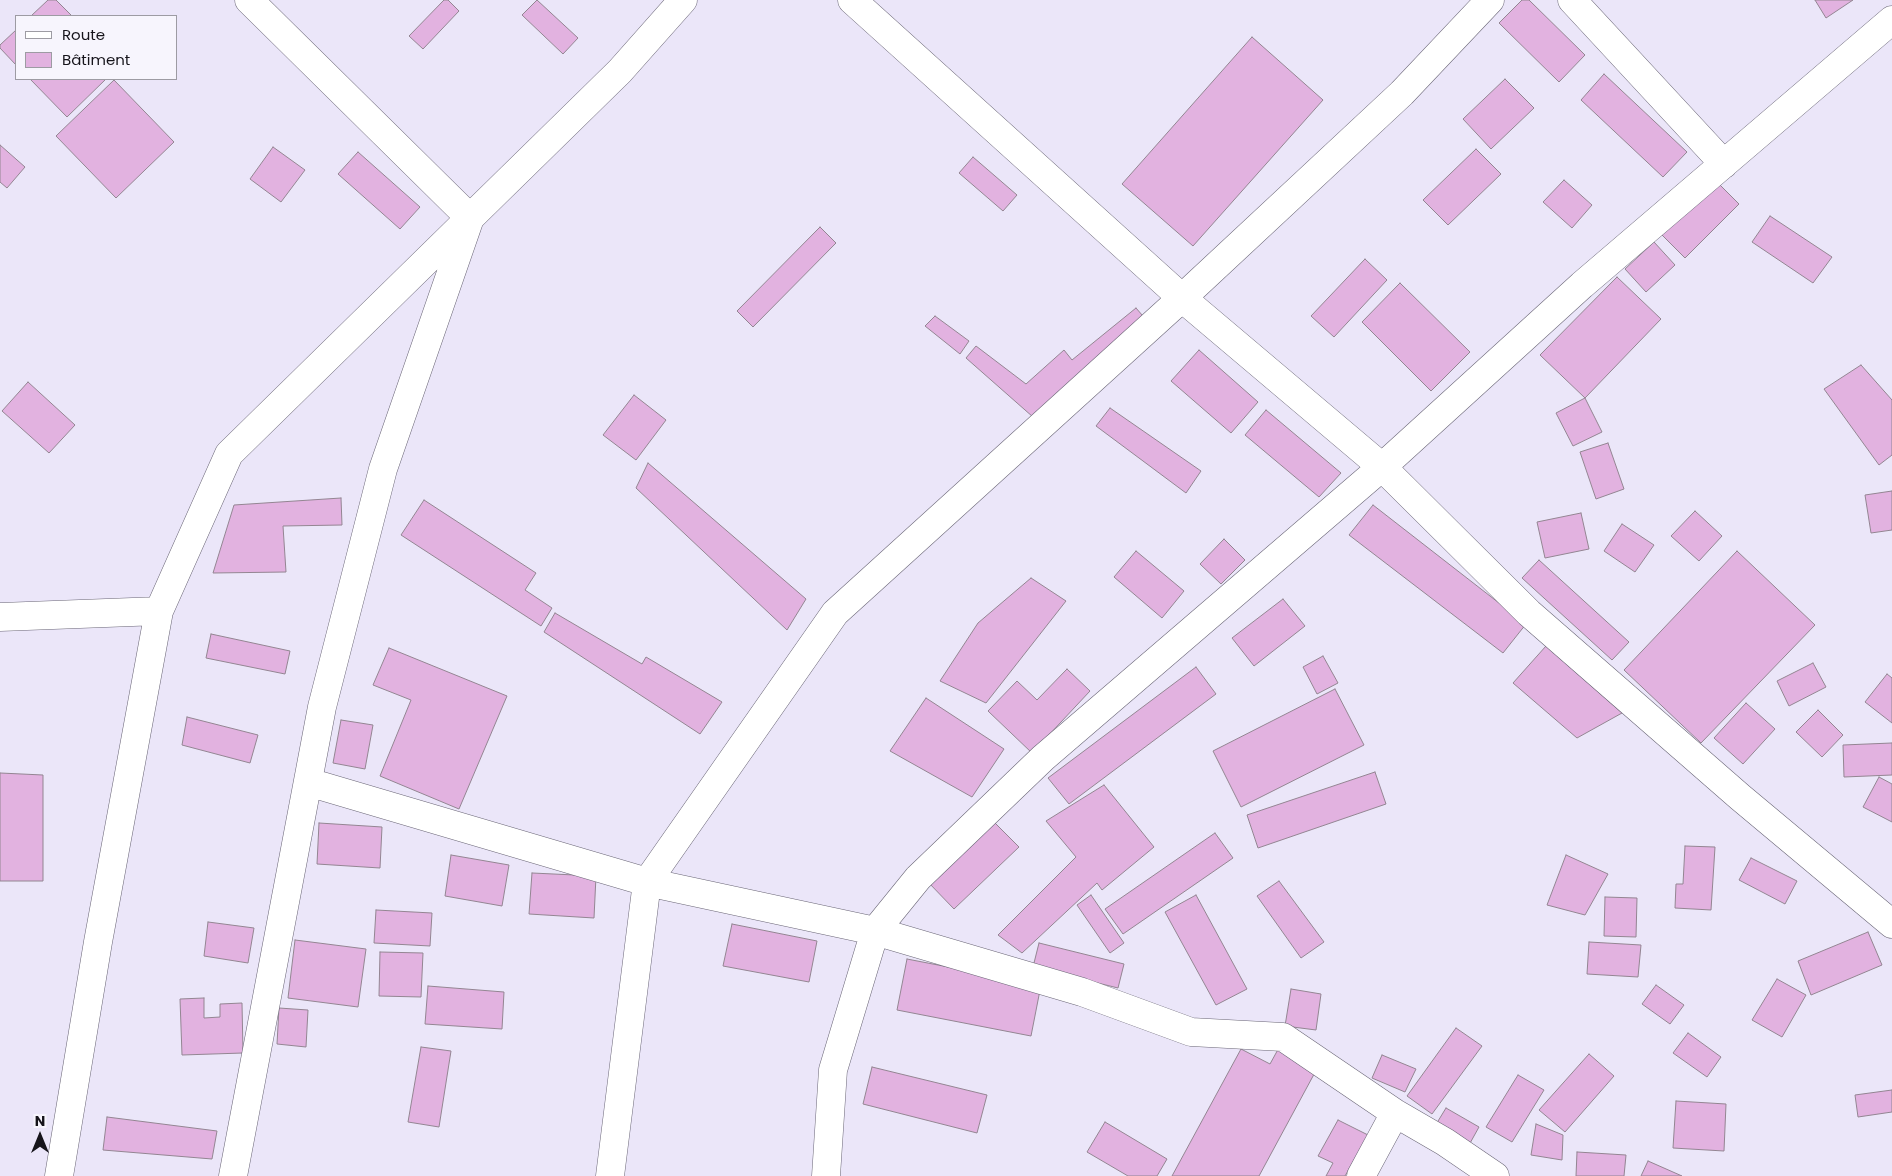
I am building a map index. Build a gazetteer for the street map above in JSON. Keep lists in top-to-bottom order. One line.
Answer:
{"legend":["Route","Bâtiment"],"north":"top"}
